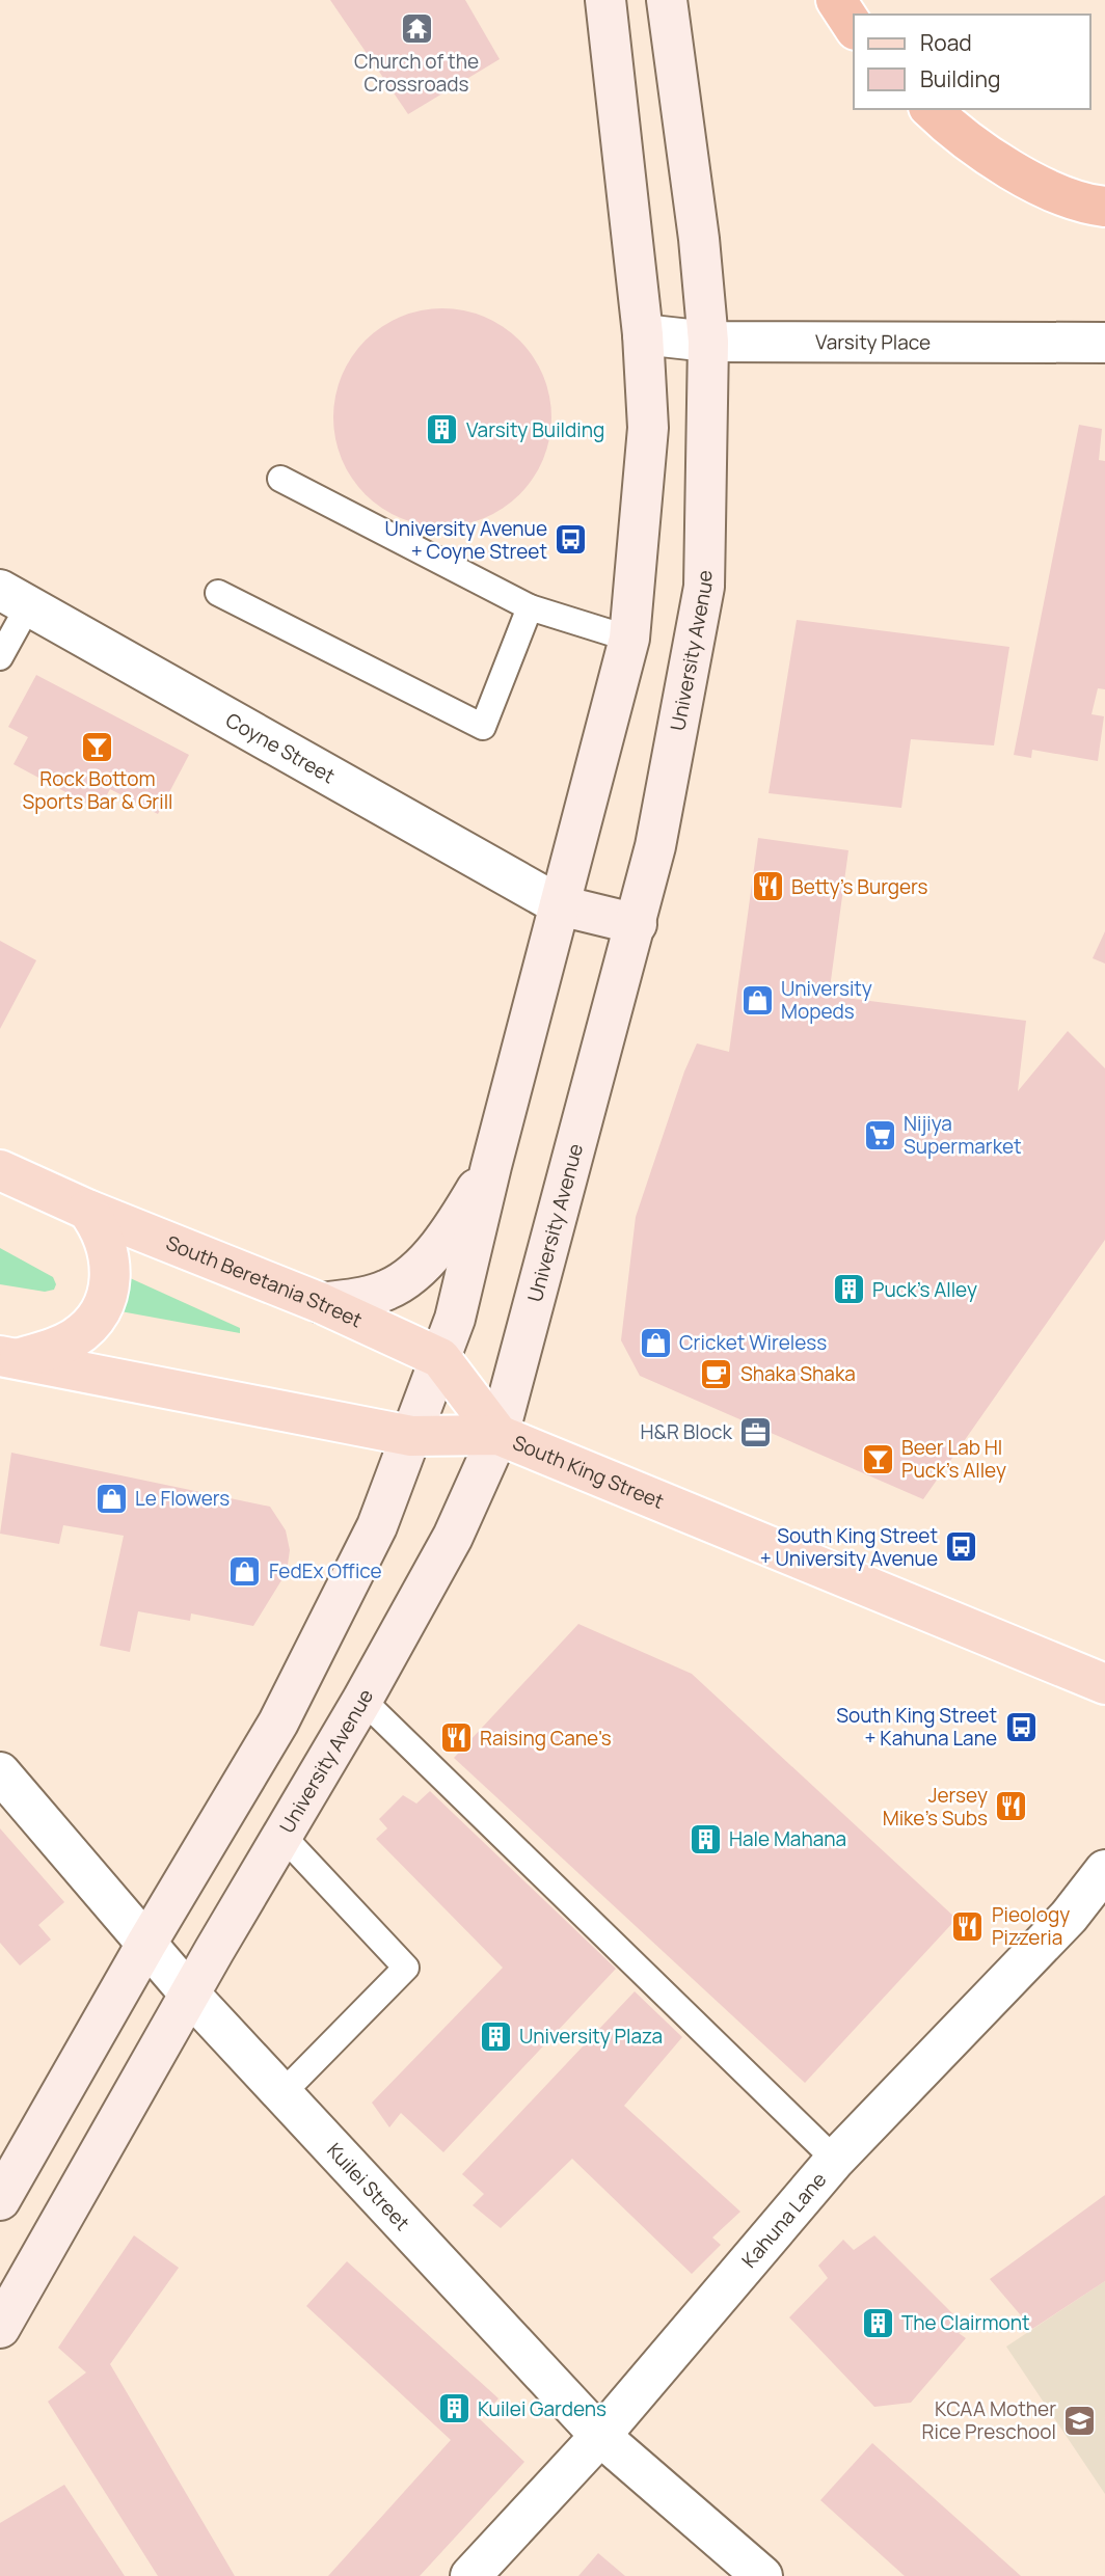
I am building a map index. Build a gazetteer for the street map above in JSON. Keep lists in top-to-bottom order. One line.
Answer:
{"streets":{"main road":["University Avenue","South Beretania Street","South King Street"],"street":["Varsity Place","Coyne Street","Kuilei Street","Kahuna Lane"]},"crossings":[["Varsity Place","University Avenue"],["University Avenue","South Beretania Street"],["University Avenue","South King Street"],["University Avenue","Kuilei Street"],["South Beretania Street","South King Street"],["Kuilei Street","Kahuna Lane"]],"places":{"temple":["Church of the Crossroads"],"building":["Varsity Building","Puck's Alley","Hale Mahana","University Plaza","The Clairmont","Kuilei Gardens"],"bus stop":["University Avenue + Coyne Street","South King Street + University Avenue","South King Street + Kahuna Lane"],"bar":["Rock Bottom Sports Bar & Grill","Beer Lab HI Puck's Alley"],"restaurant":["Betty’s Burgers","Raising Cane's","Jersey Mike's Subs","Pieology Pizzeria"],"shop":["University Mopeds","Cricket Wireless","Le Flowers","FedEx Office"],"supermarket":["Nijiya Supermarket"],"cafe":["Shaka Shaka"],"office":["H&R Block"],"school or university":["KCAA Mother Rice Preschool"]},"legend":["Road","Building"]}
